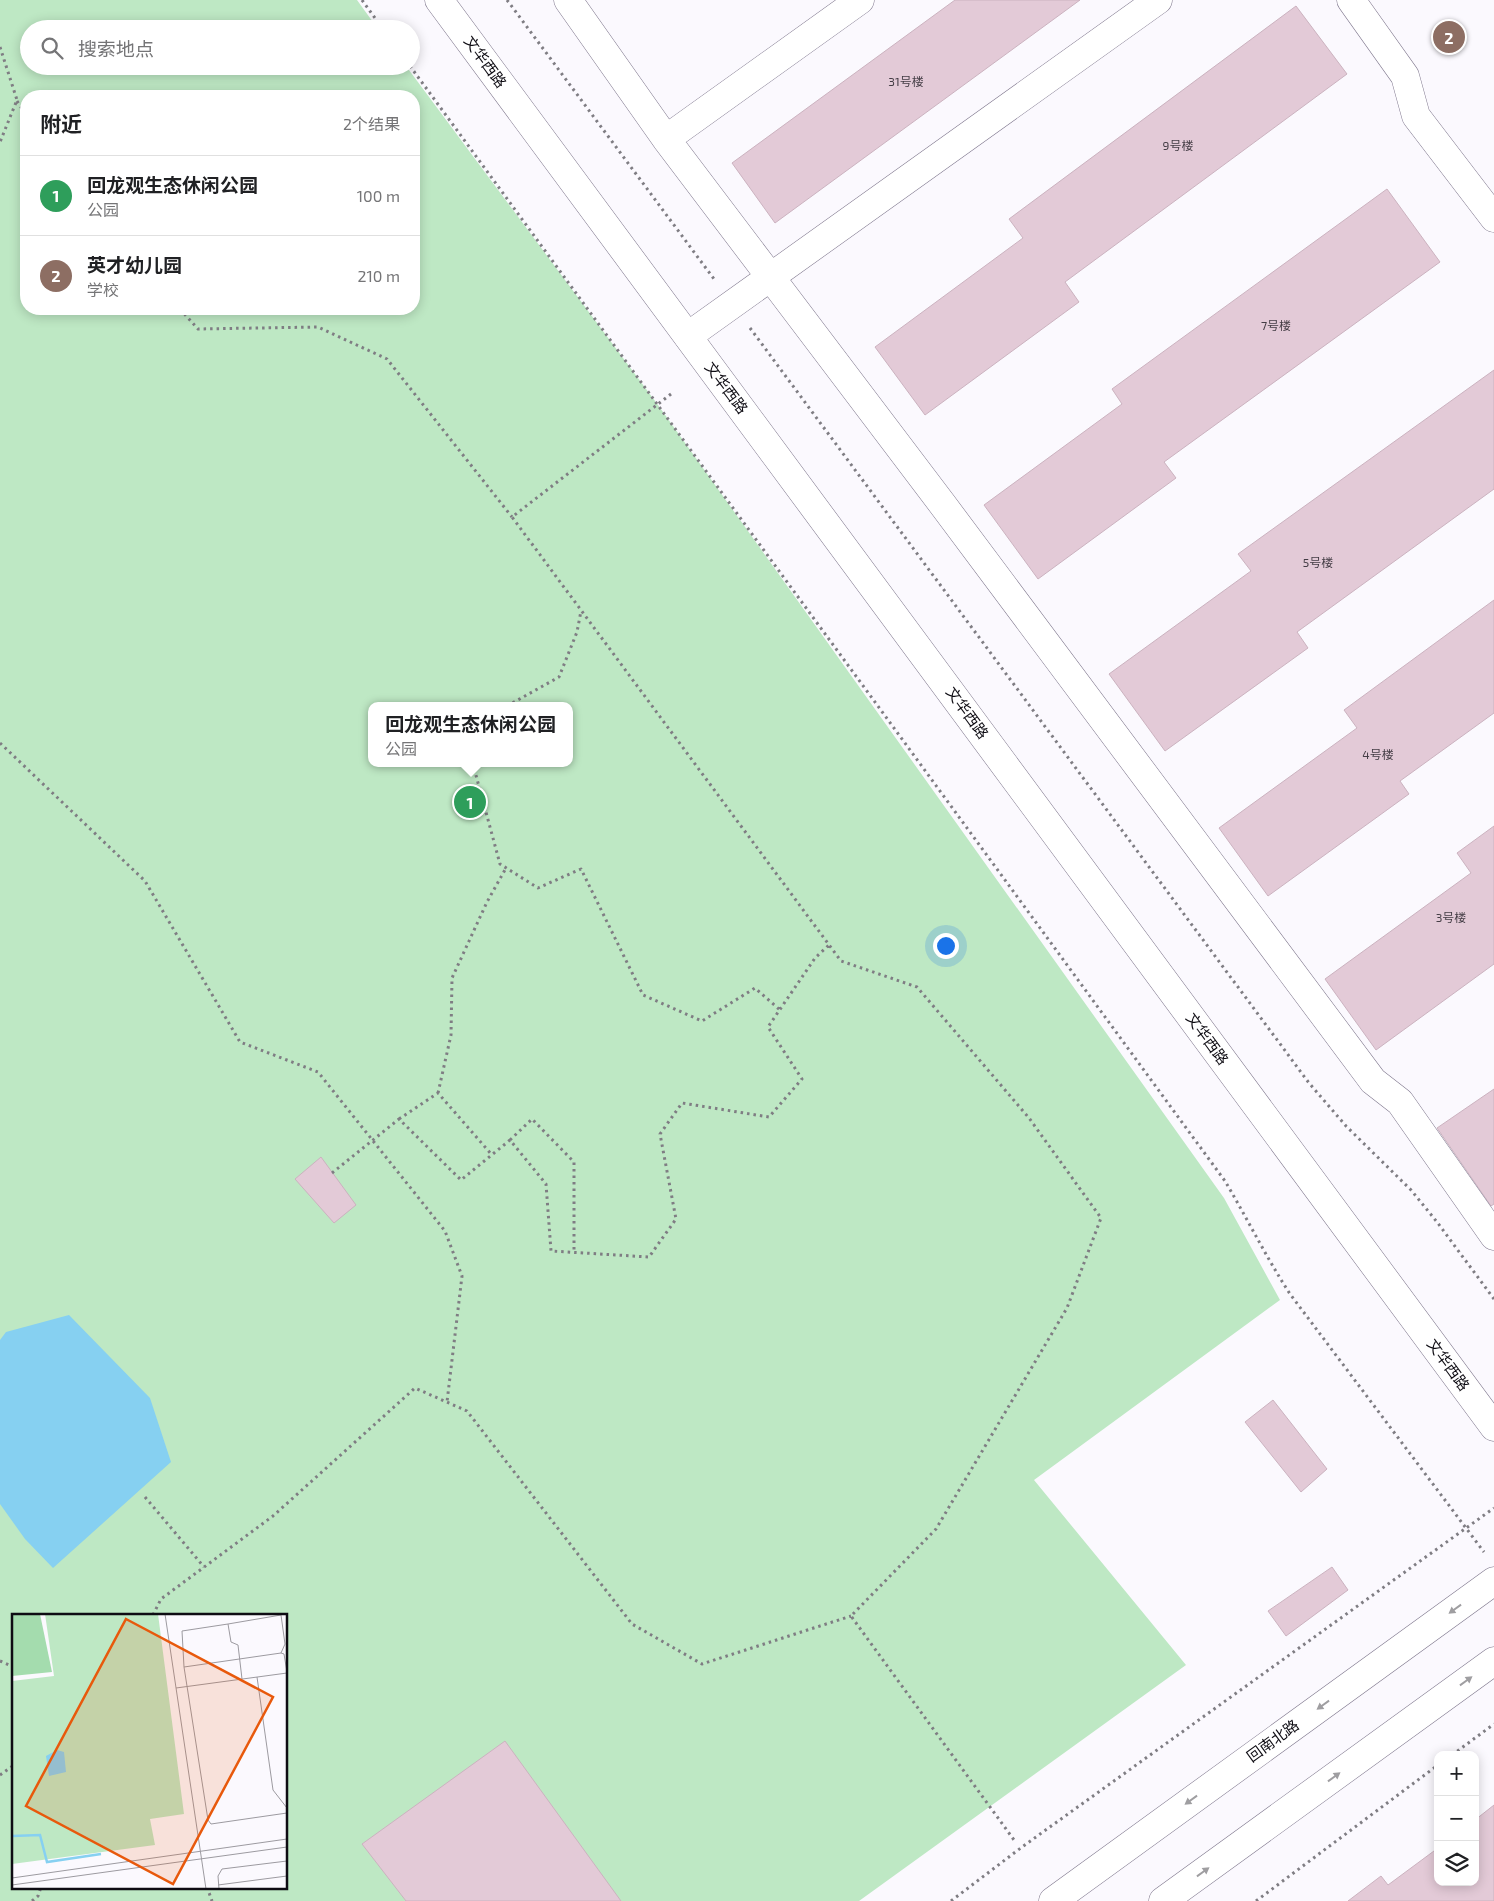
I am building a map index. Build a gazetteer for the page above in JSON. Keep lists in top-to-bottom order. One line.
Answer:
{"streets":{"street":["文华西路","回南北路"]},"house_numbers":["31号楼","9号楼","7号楼","5号楼","4号楼","3号楼"],"page":{"pins":["2","1"],"search":"搜索地点","heading":["附近","2个结果"],"list":[{"mark":"1","name":"回龙观生态休闲公园","note":"公园","value":"100 m"},{"mark":"2","name":"英才幼儿园","note":"学校","value":"210 m"}],"popup":["回龙观生态休闲公园","公园"],"map_buttons":["+","−"]}}
